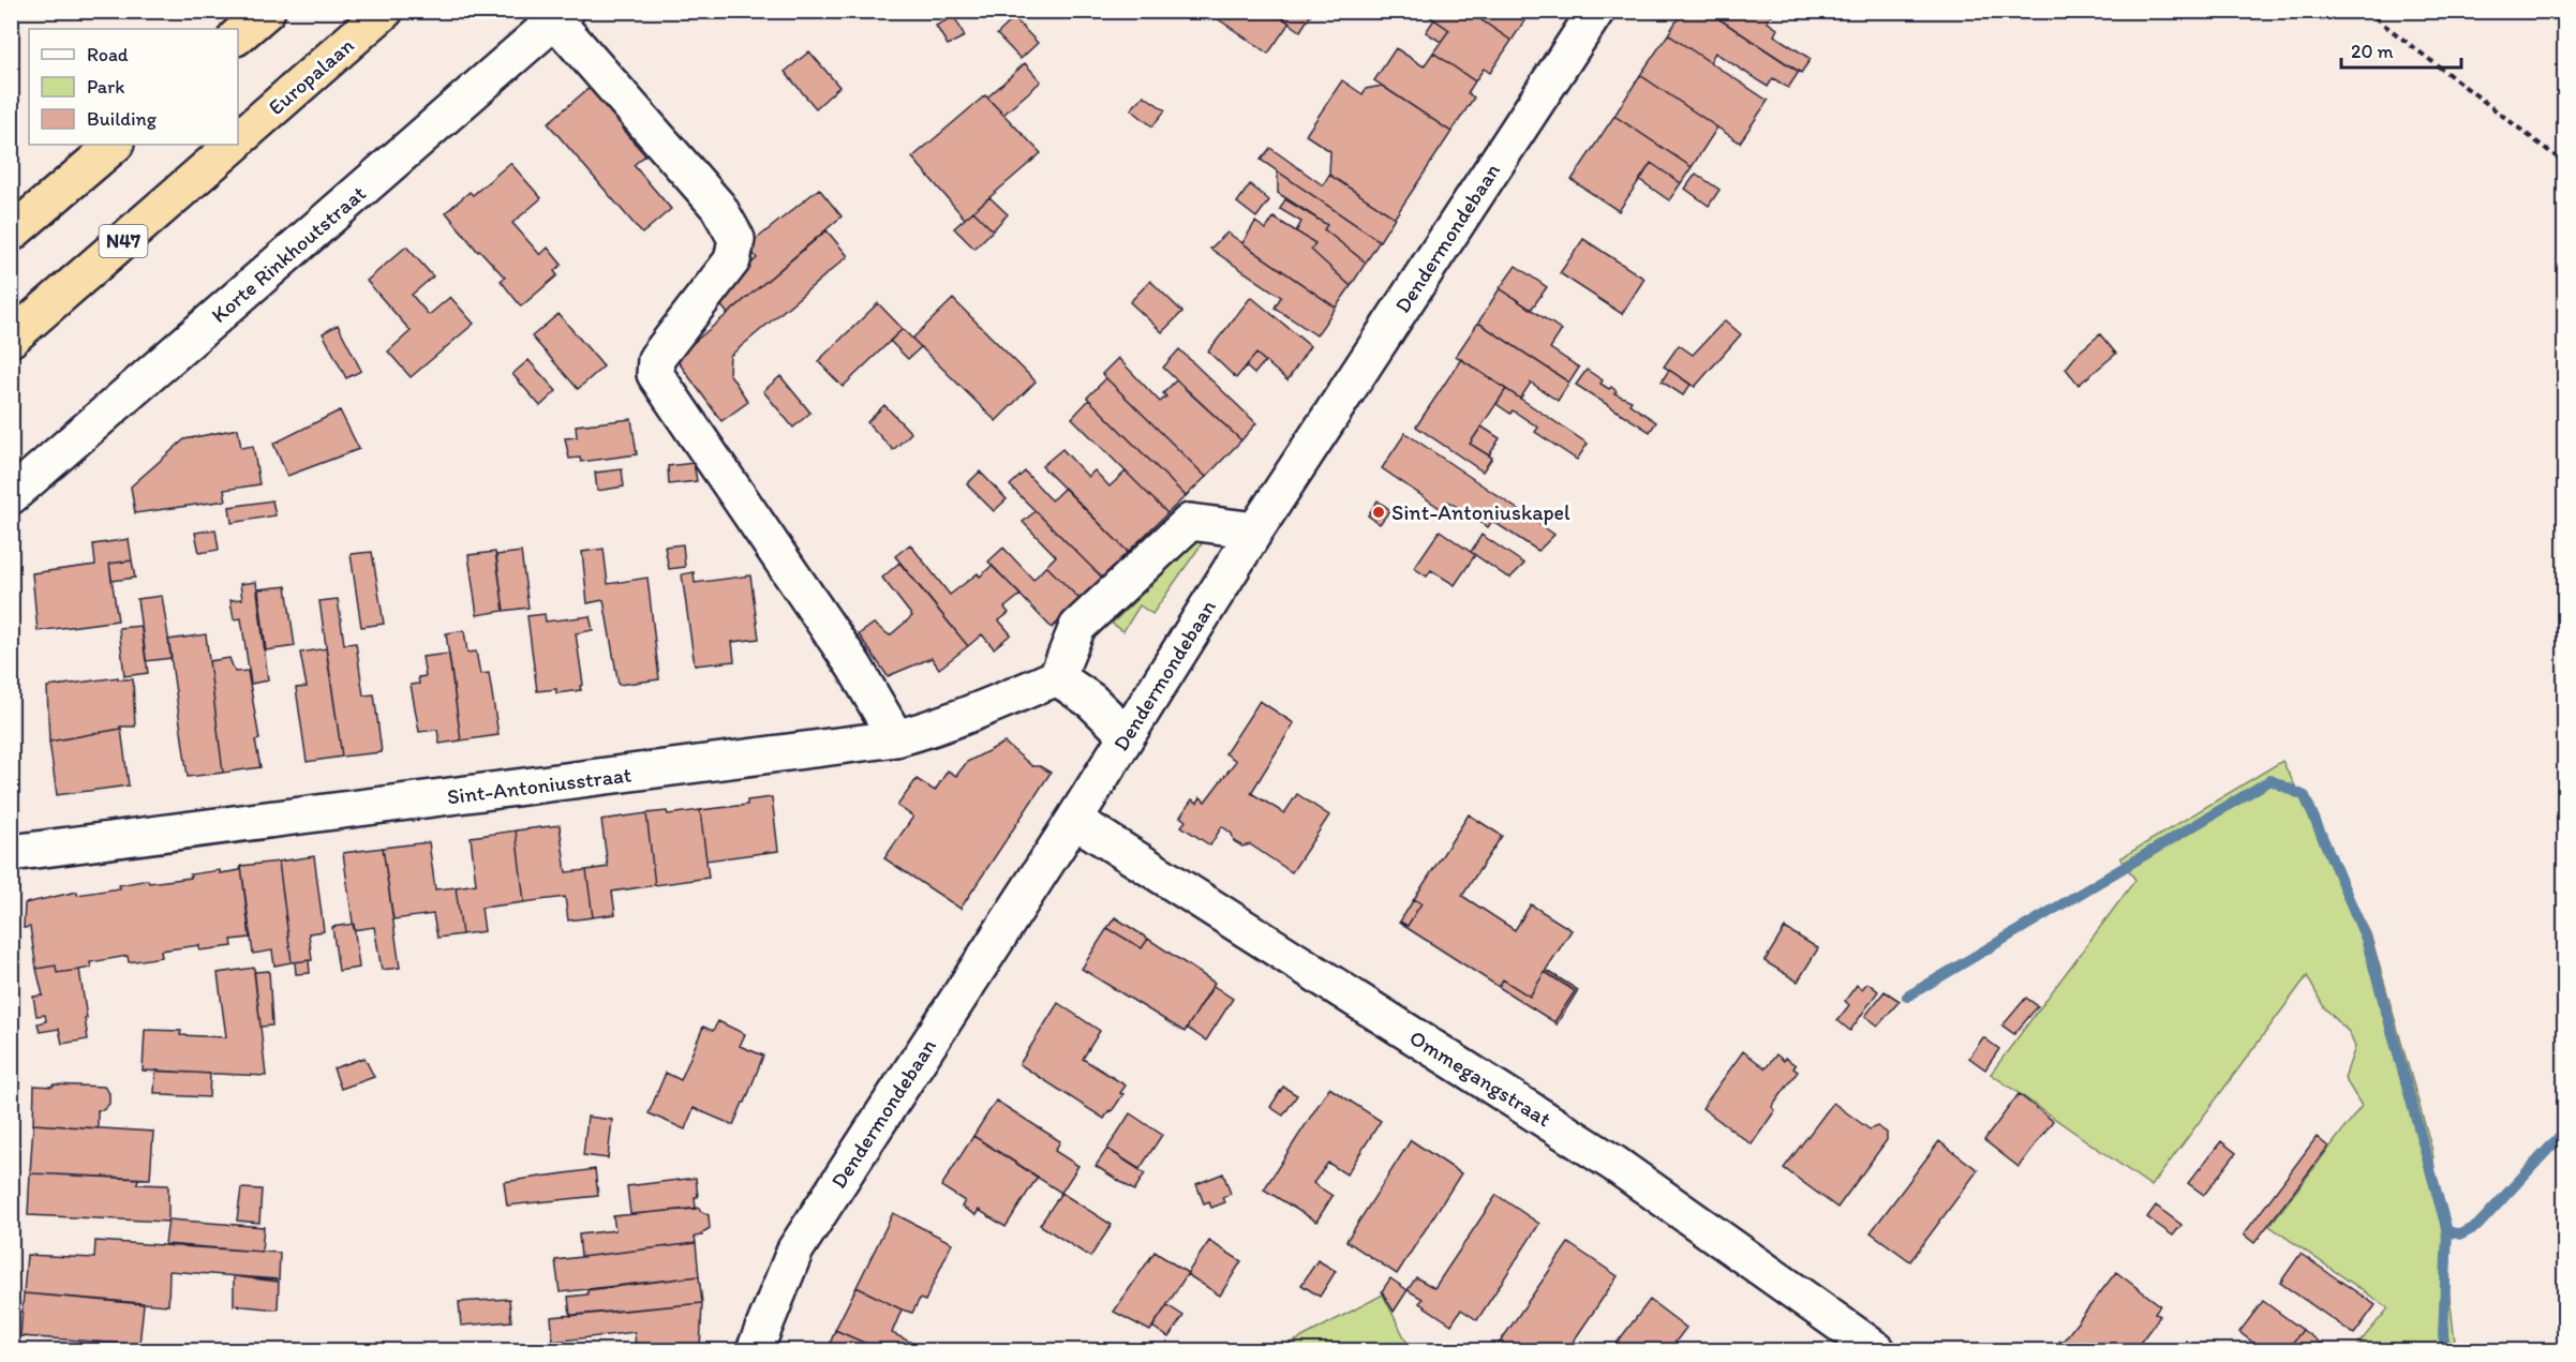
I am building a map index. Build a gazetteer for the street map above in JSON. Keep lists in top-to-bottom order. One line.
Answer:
{"streets":{"highway":["Europalaan","N47"],"street":["Dendermondebaan","Korte Rinkhoutstraat","Sint-Antoniusstraat","Ommegangstraat"]},"crossings":[["Dendermondebaan","Ommegangstraat"]],"places":["Sint-Antoniuskapel"],"legend":["Road","Park","Building"],"scale_bar":"20 m"}
